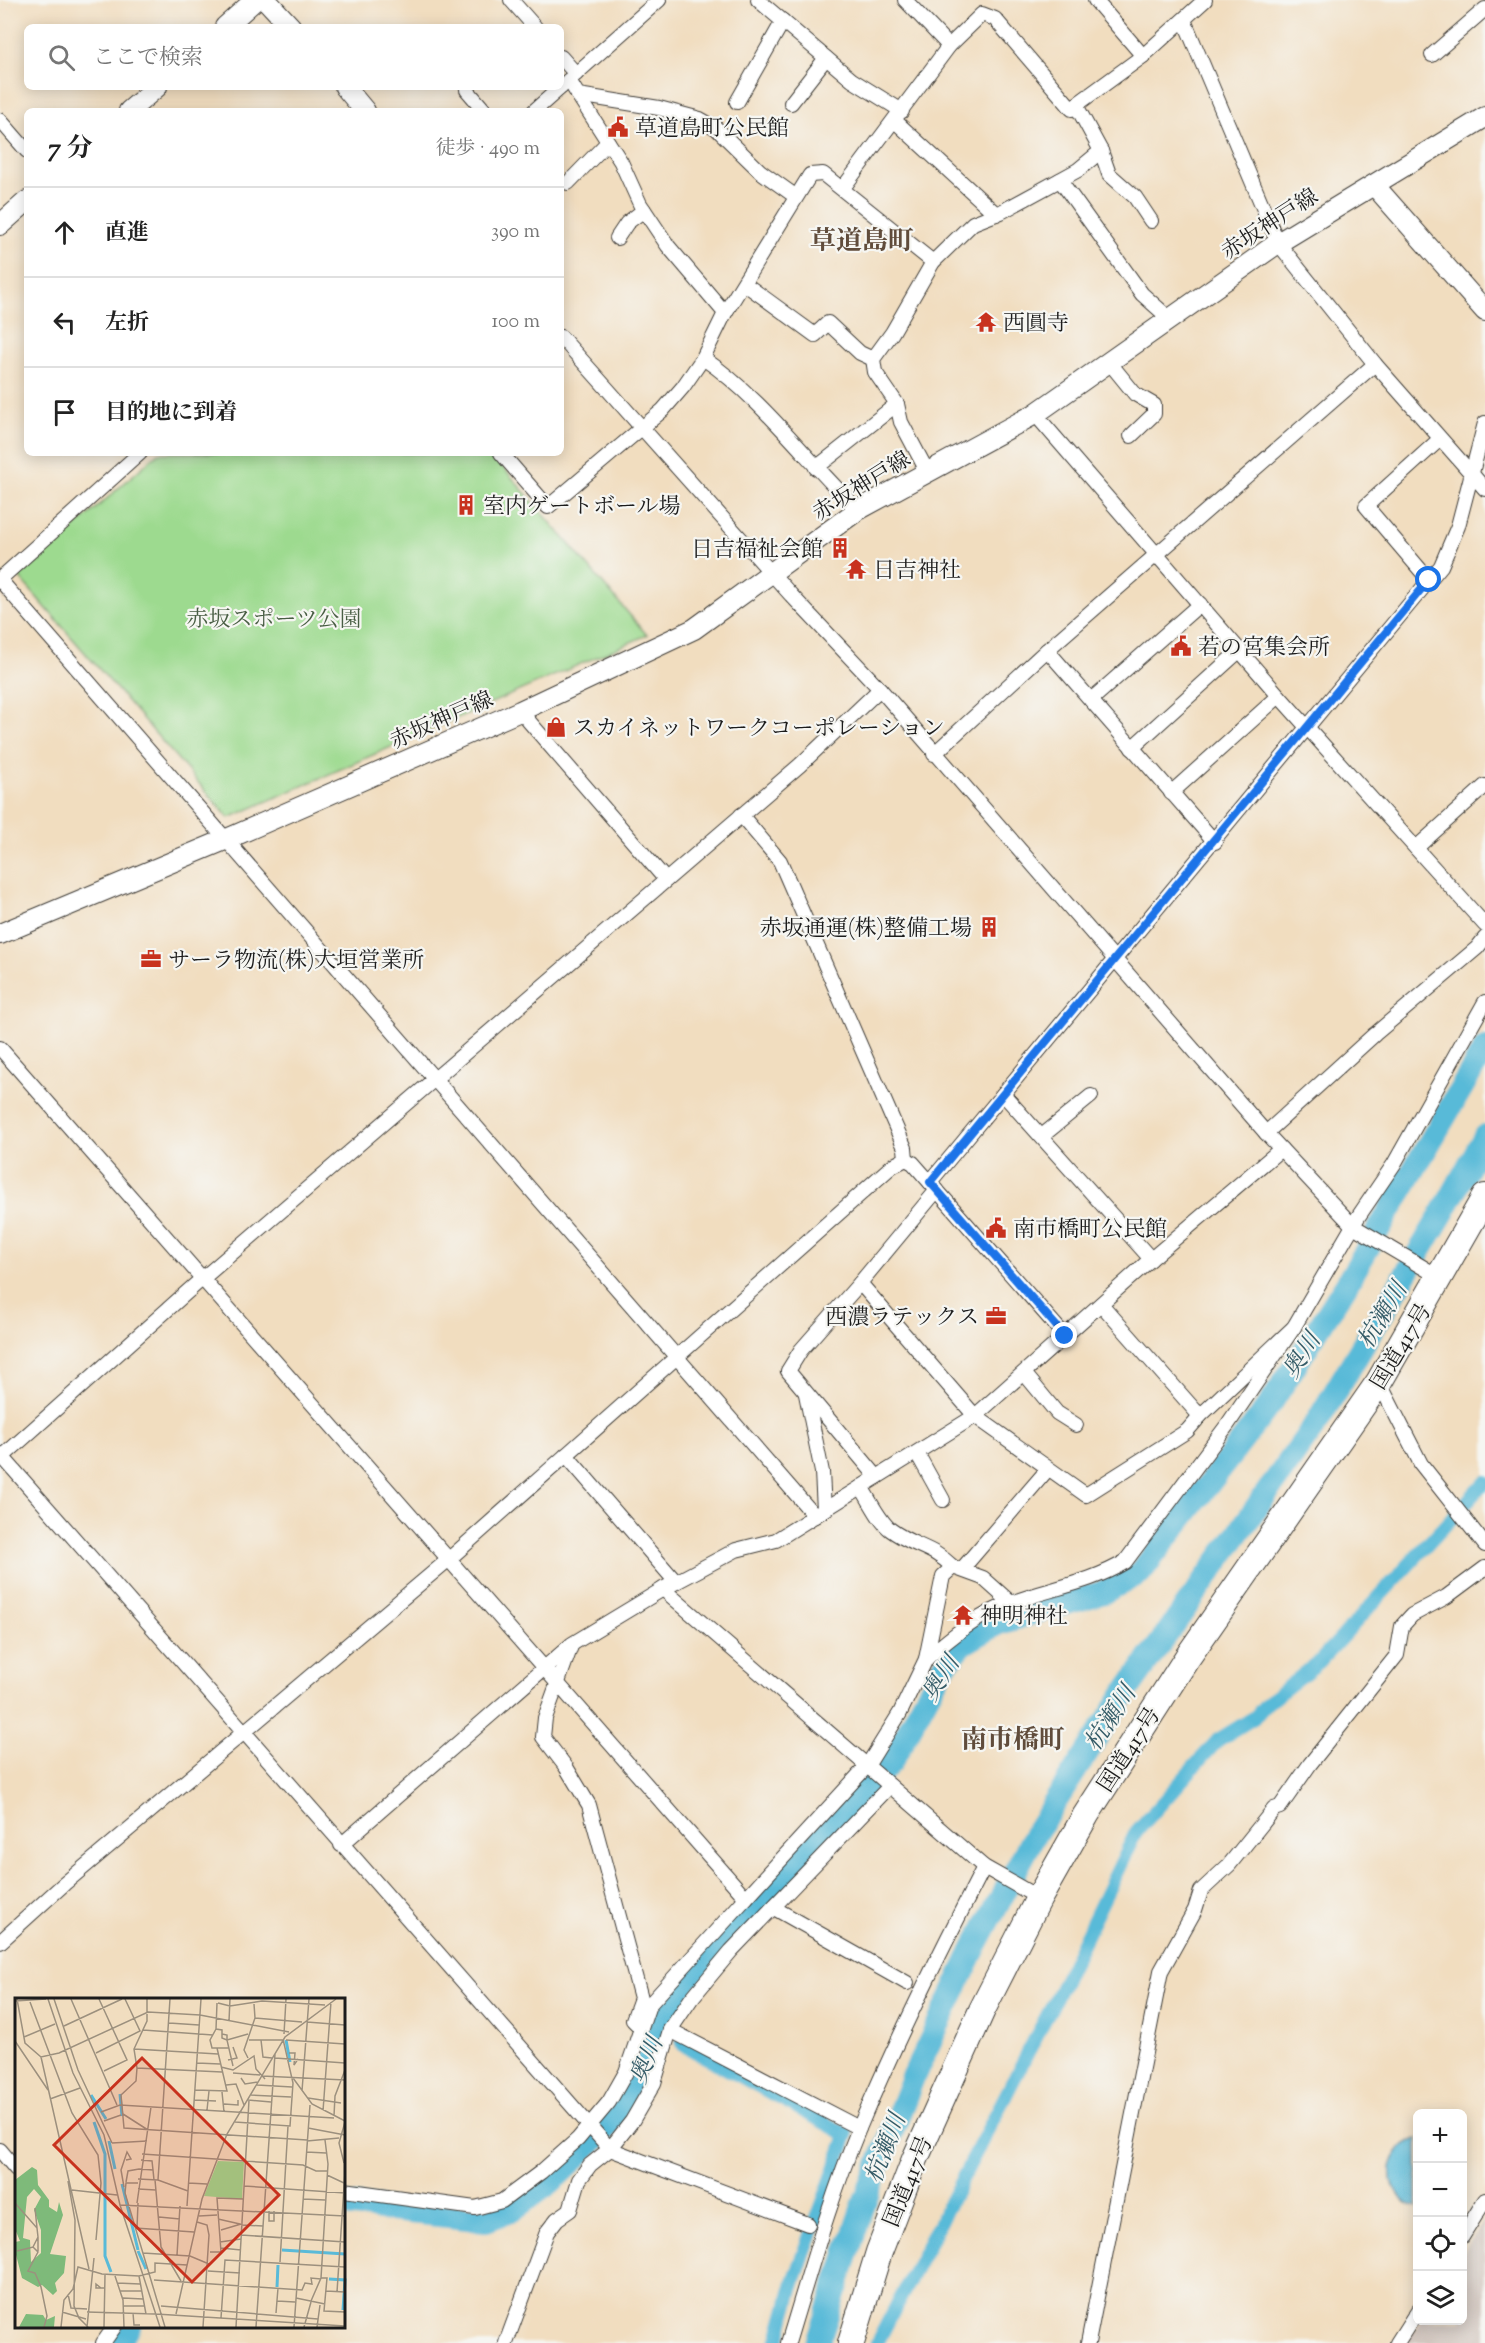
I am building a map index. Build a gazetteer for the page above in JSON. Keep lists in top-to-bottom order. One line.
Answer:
{"streets":{"highway":["国道417号"],"main road":["赤坂神戸線"]},"districts":["草道島町","南市橋町"],"water":["杭瀬川","奥川"],"parks":["赤坂スポーツ公園"],"places":{"public building":["草道島町公民館","若の宮集会所","南市橋町公民館"],"temple":["西圓寺","日吉神社","神明神社"],"building":["室内ゲートボール場","日吉福祉会館","赤坂通運(株)整備工場"],"shop":["スカイネットワークコーポレーション"],"office":["サーラ物流(株)大垣営業所","西濃ラテックス"]},"page":{"search":"ここで検索","heading":["7 分","徒歩 · 490 m"],"list":[["直進","390 m"],["左折","100 m"],"目的地に到着"],"map_buttons":["+","−"]}}
